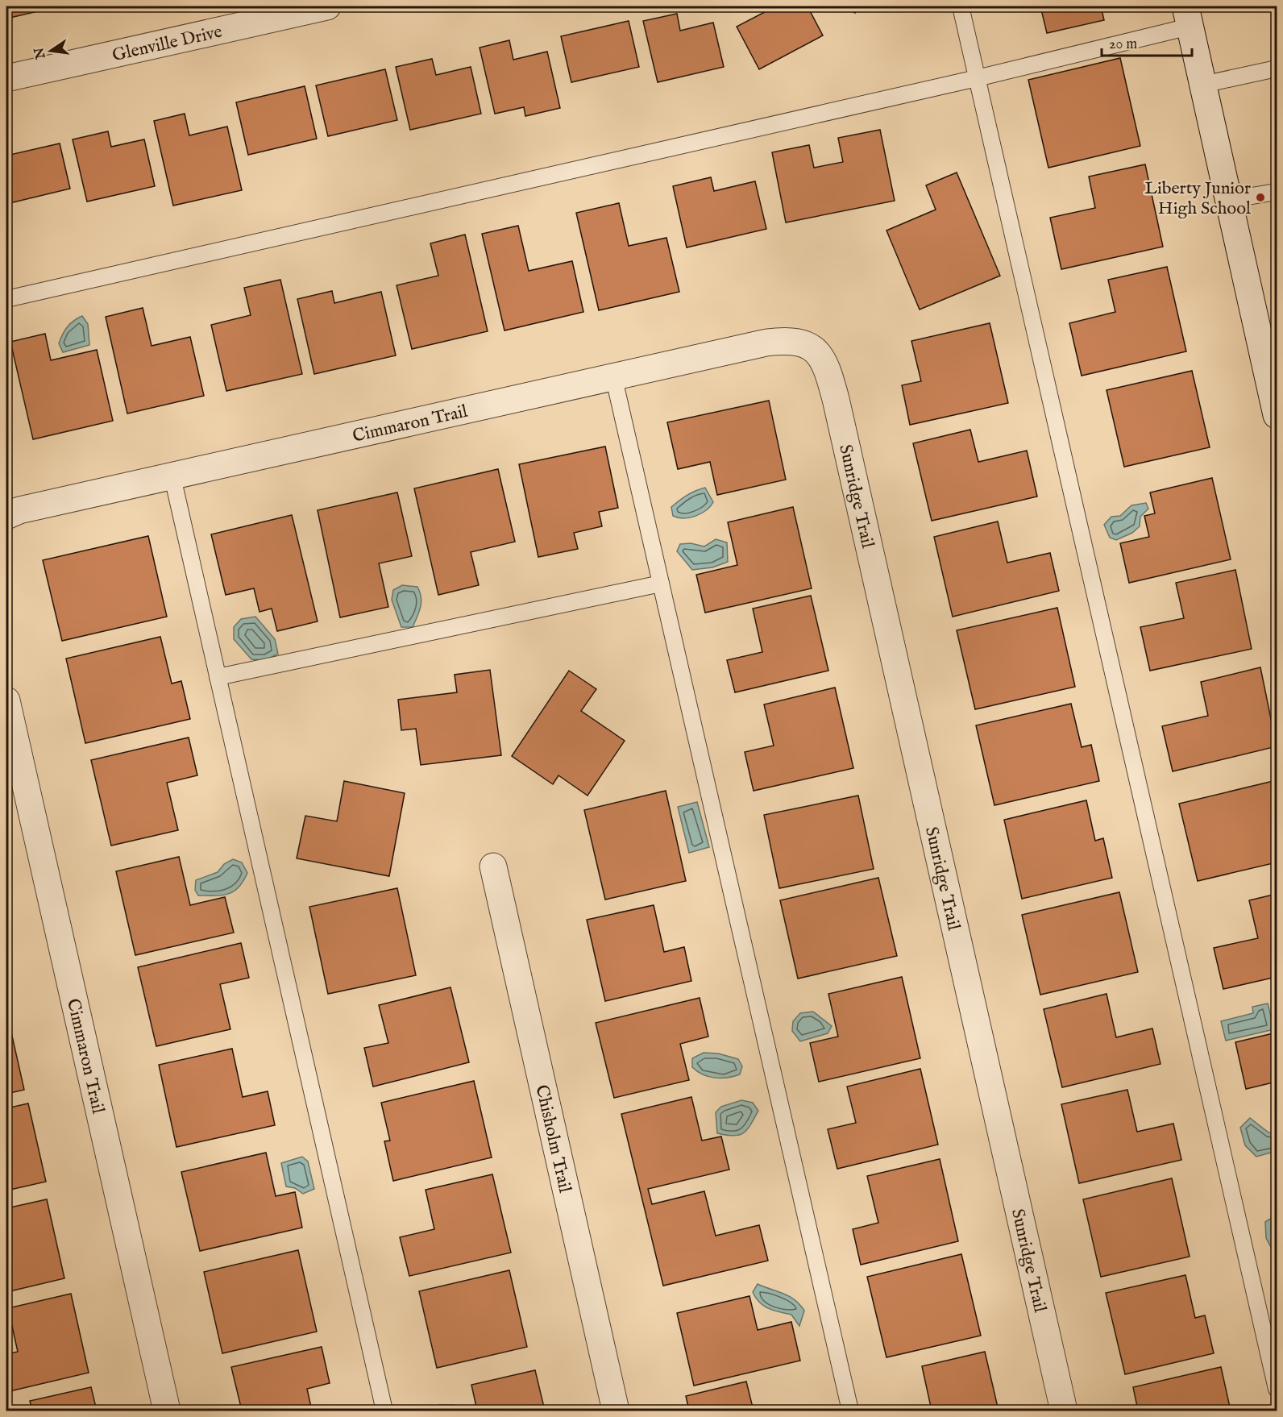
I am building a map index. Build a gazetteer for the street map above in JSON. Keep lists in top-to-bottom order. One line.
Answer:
{"streets":{"street":["Glenville Drive","Cimmaron Trail","Sunridge Trail","Chisholm Trail"]},"crossings":[["Cimmaron Trail","Sunridge Trail"]],"places":["Liberty Junior High School"],"scale_bar":"20 m","north":"left"}
